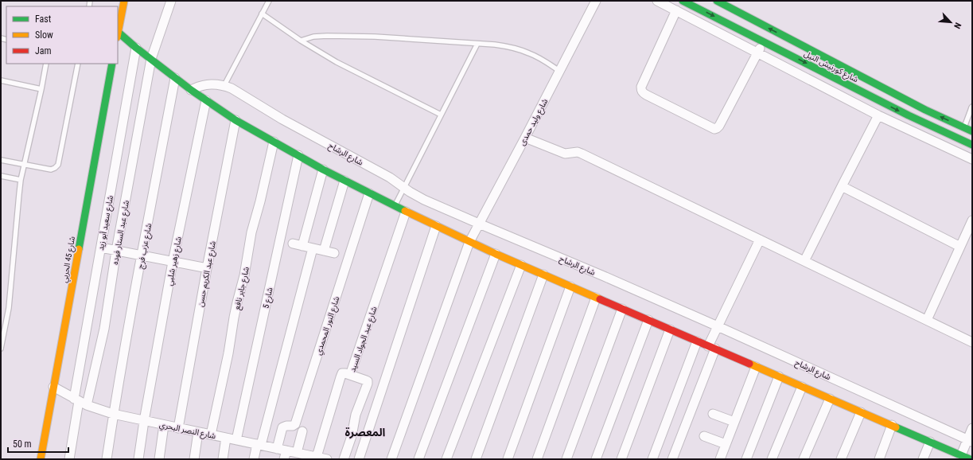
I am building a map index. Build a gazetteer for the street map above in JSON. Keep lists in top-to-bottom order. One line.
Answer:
{"streets":{"main road":["شارع كورنيش النيل","شارع 45 الحربي"],"street":["شارع وليد حمدى","شارع الرشاح","شارع سعيد أبو زيد","شارع عبد الستار فوده","شارع عزب فرج","شارع زهير شلبي","شارع عبد الكريم حسن","شارع جابر نافع","شارع 5","شارع النور المحمدي","شارع عبد الجواد السيد","شارع النصر البحري"]},"crossings":[["شارع وليد حمدى","شارع الرشاح"],["شارع سعيد أبو زيد","شارع عبد الستار فوده"],["شارع سعيد أبو زيد","شارع النصر البحري"],["شارع عبد الستار فوده","شارع النصر البحري"],["شارع عزب فرج","شارع النصر البحري"],["شارع 45 الحربي","شارع النصر البحري"],["شارع زهير شلبي","شارع النصر البحري"],["شارع عبد الكريم حسن","شارع النصر البحري"],["شارع جابر نافع","شارع النصر البحري"],["شارع 5","شارع النصر البحري"],["شارع النور المحمدي","شارع النصر البحري"],["شارع عبد الجواد السيد","شارع النصر البحري"]],"districts":["المعصرة"],"legend":["Fast","Slow","Jam"],"scale_bar":"50 m","north":"bottom right"}
